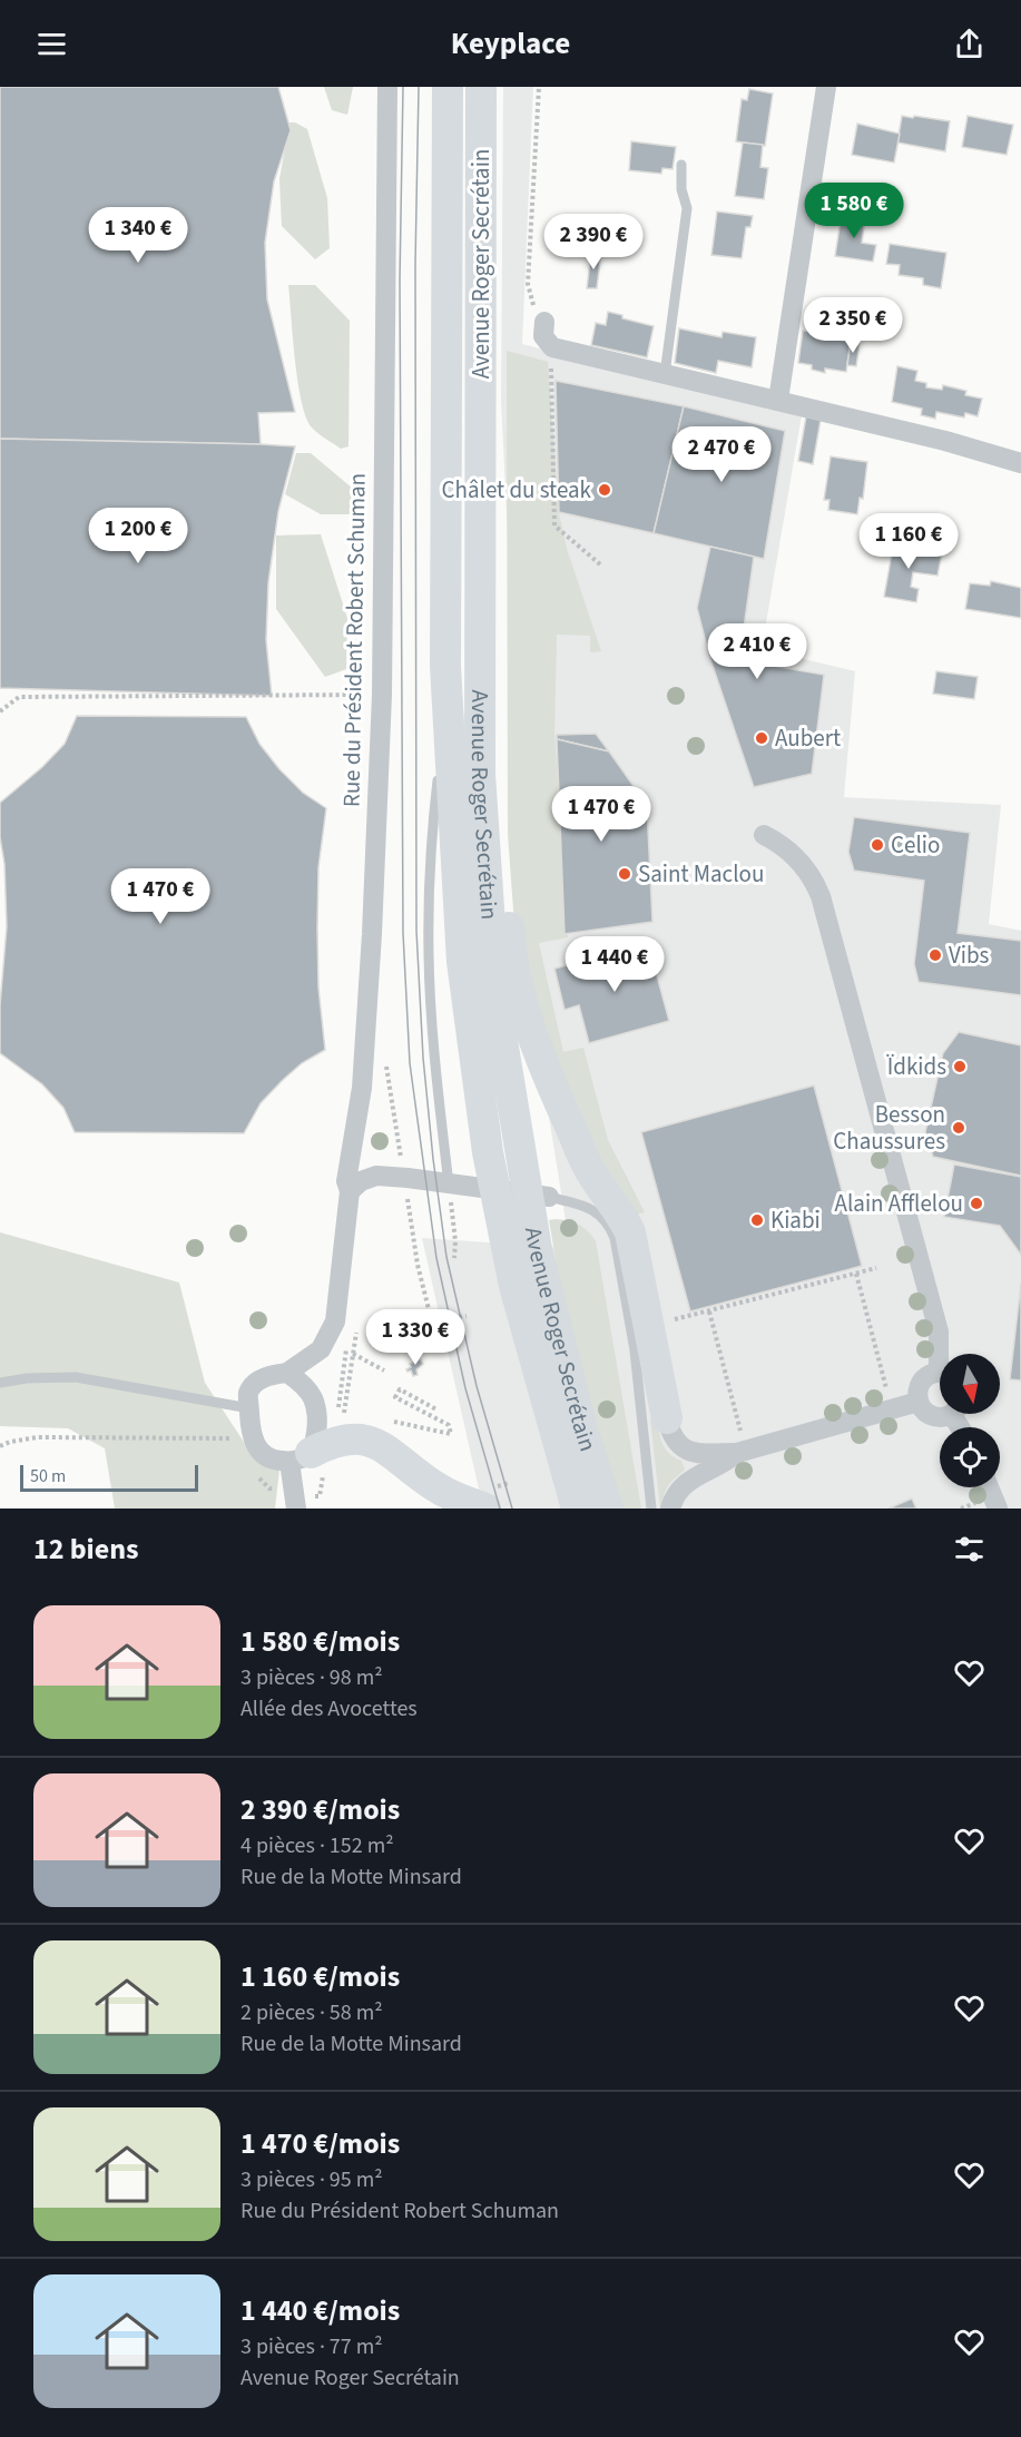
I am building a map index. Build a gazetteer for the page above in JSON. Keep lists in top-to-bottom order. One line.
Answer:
{"streets":{"main road":["Avenue Roger Secrétain"],"street":["Rue du Président Robert Schuman"]},"places":["Châlet du steak","Aubert","Celio","Saint Maclou","Vibs","Ïdkids","Besson Chaussures","Alain Afflelou","Kiabi"],"scale_bar":"50 m","north":"bottom","page":{"header":"Keyplace","price":["1 580 €","1 340 €","2 390 €","2 350 €","2 470 €","1 200 €","1 160 €","2 410 €","1 470 €","1 470 €","1 440 €","1 330 €"],"scale":"50 m","heading":"12 biens","list":[{"name":"1 580 €/mois","note":"3 pièces · 98 m² · Allée des Avocettes"},{"name":"2 390 €/mois","note":"4 pièces · 152 m² · Rue de la Motte Minsard"},{"name":"1 160 €/mois","note":"2 pièces · 58 m² · Rue de la Motte Minsard"},{"name":"1 470 €/mois","note":"3 pièces · 95 m² · Rue du Président Robert Schuman"},{"name":"1 440 €/mois","note":"3 pièces · 77 m² · Avenue Roger Secrétain"}]}}
